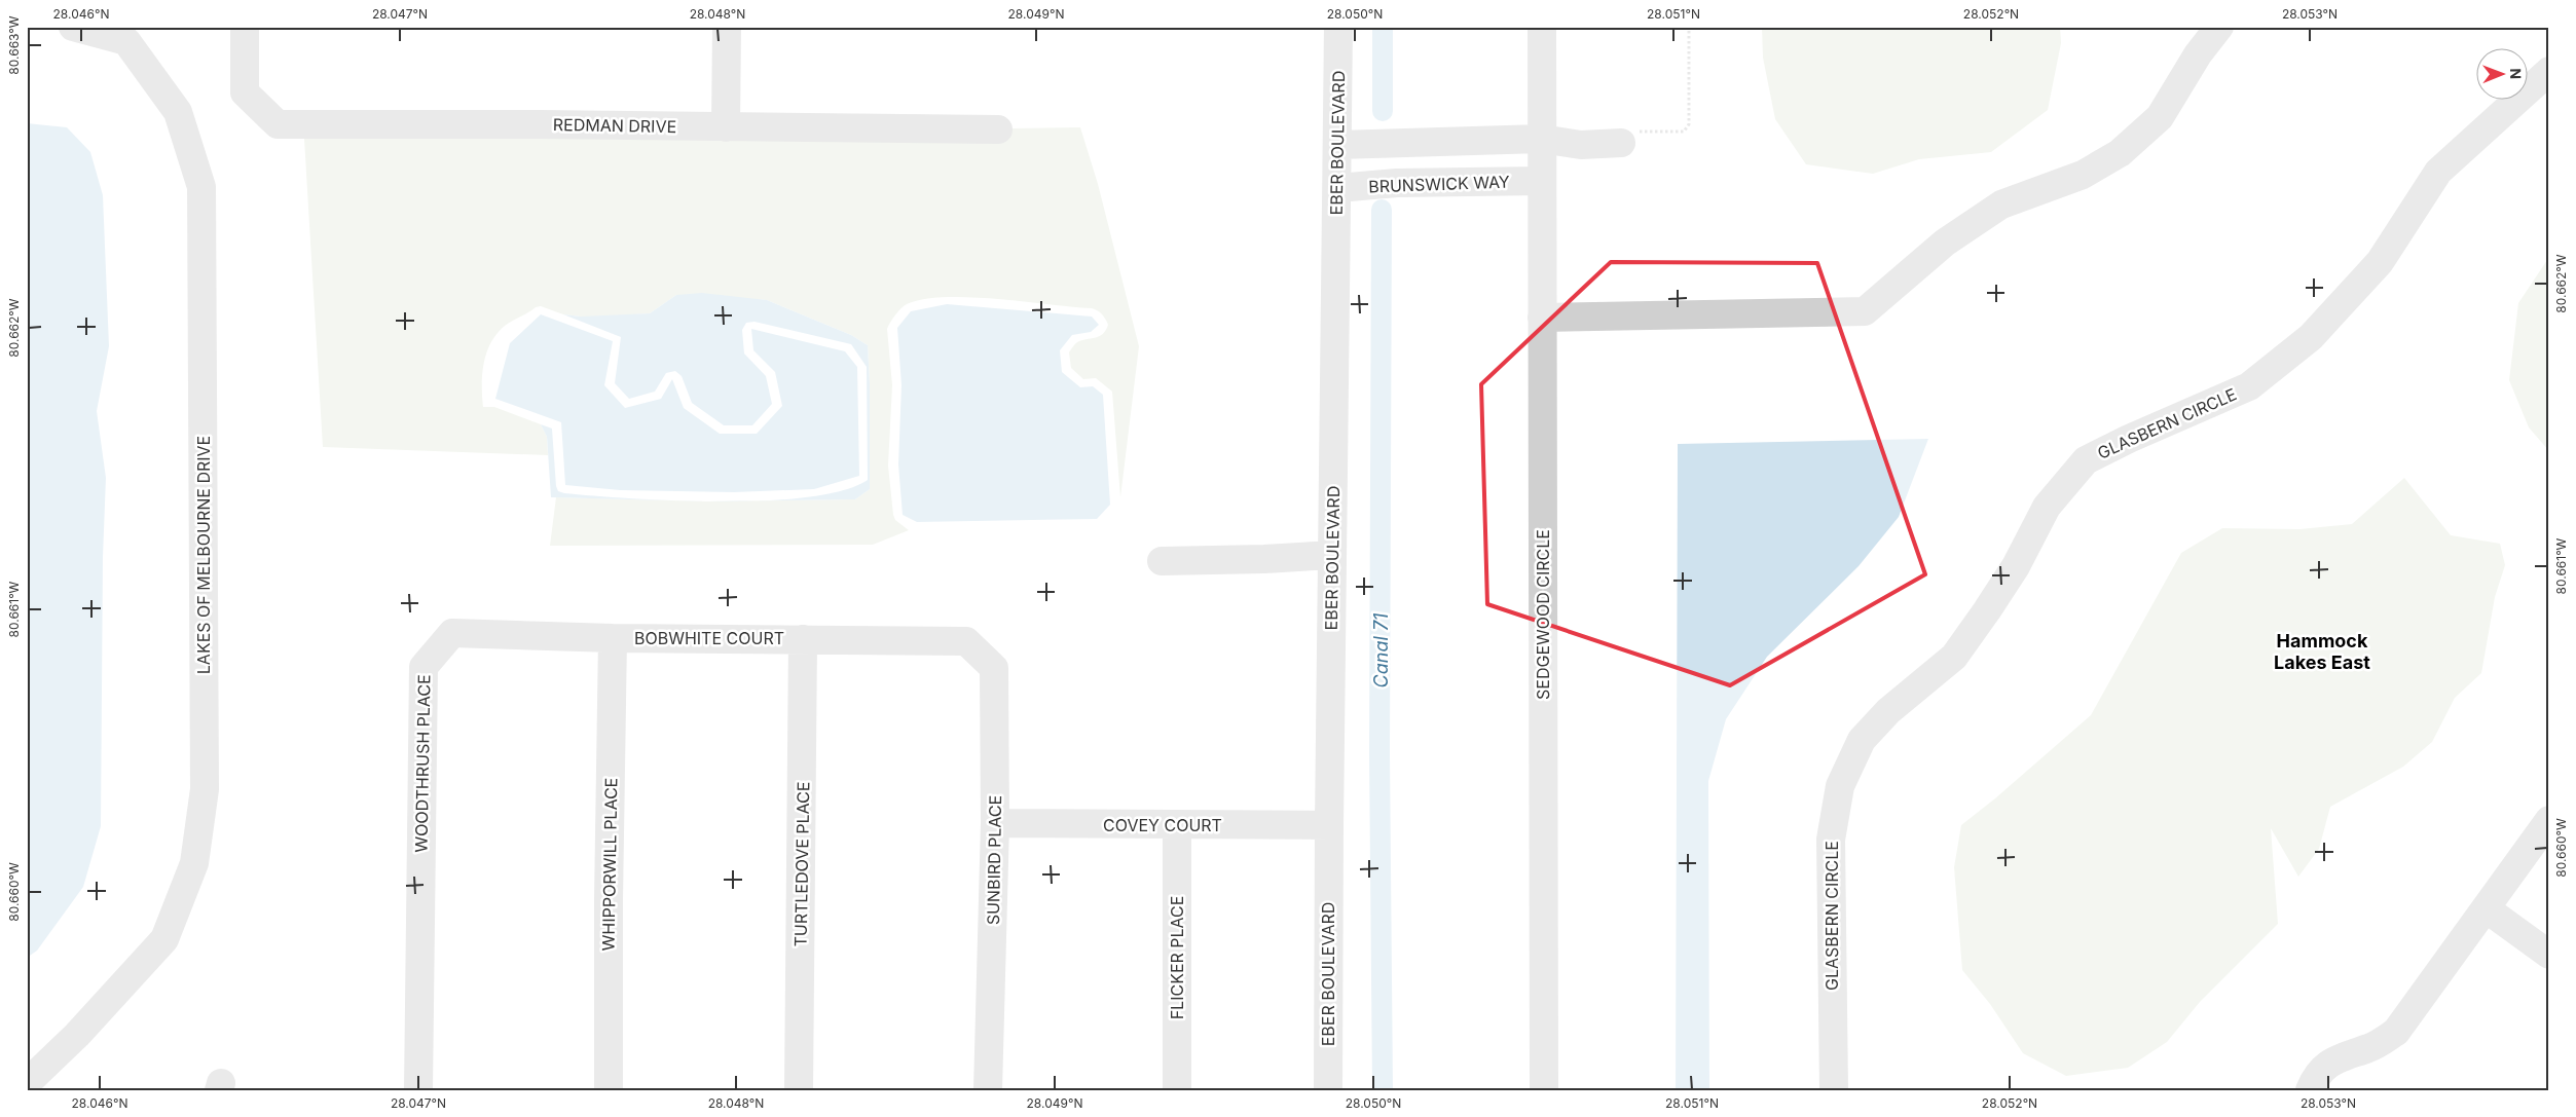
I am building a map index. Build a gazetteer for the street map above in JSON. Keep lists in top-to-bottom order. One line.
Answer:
{"streets":{"street":["REDMAN DRIVE","EBER BOULEVARD","BRUNSWICK WAY","GLASBERN CIRCLE","LAKES OF MELBOURNE DRIVE","SEDGEWOOD CIRCLE","BOBWHITE COURT","WOODTHRUSH PLACE","COVEY COURT","SUNBIRD PLACE","WHIPPORWILL PLACE","TURTLEDOVE PLACE","FLICKER PLACE"]},"crossings":[["EBER BOULEVARD","BRUNSWICK WAY"],["EBER BOULEVARD","COVEY COURT"],["BRUNSWICK WAY","SEDGEWOOD CIRCLE"],["BOBWHITE COURT","WOODTHRUSH PLACE"],["BOBWHITE COURT","SUNBIRD PLACE"],["BOBWHITE COURT","WHIPPORWILL PLACE"],["BOBWHITE COURT","TURTLEDOVE PLACE"],["COVEY COURT","SUNBIRD PLACE"],["COVEY COURT","FLICKER PLACE"]],"districts":["Hammock Lakes East"],"water":["Canal 71"],"north":"right","coordinates":["28.046°N","28.047°N","28.048°N","28.049°N","28.050°N","28.051°N","28.052°N","28.053°N","80.663°W","80.662°W","80.661°W","80.660°W"]}
